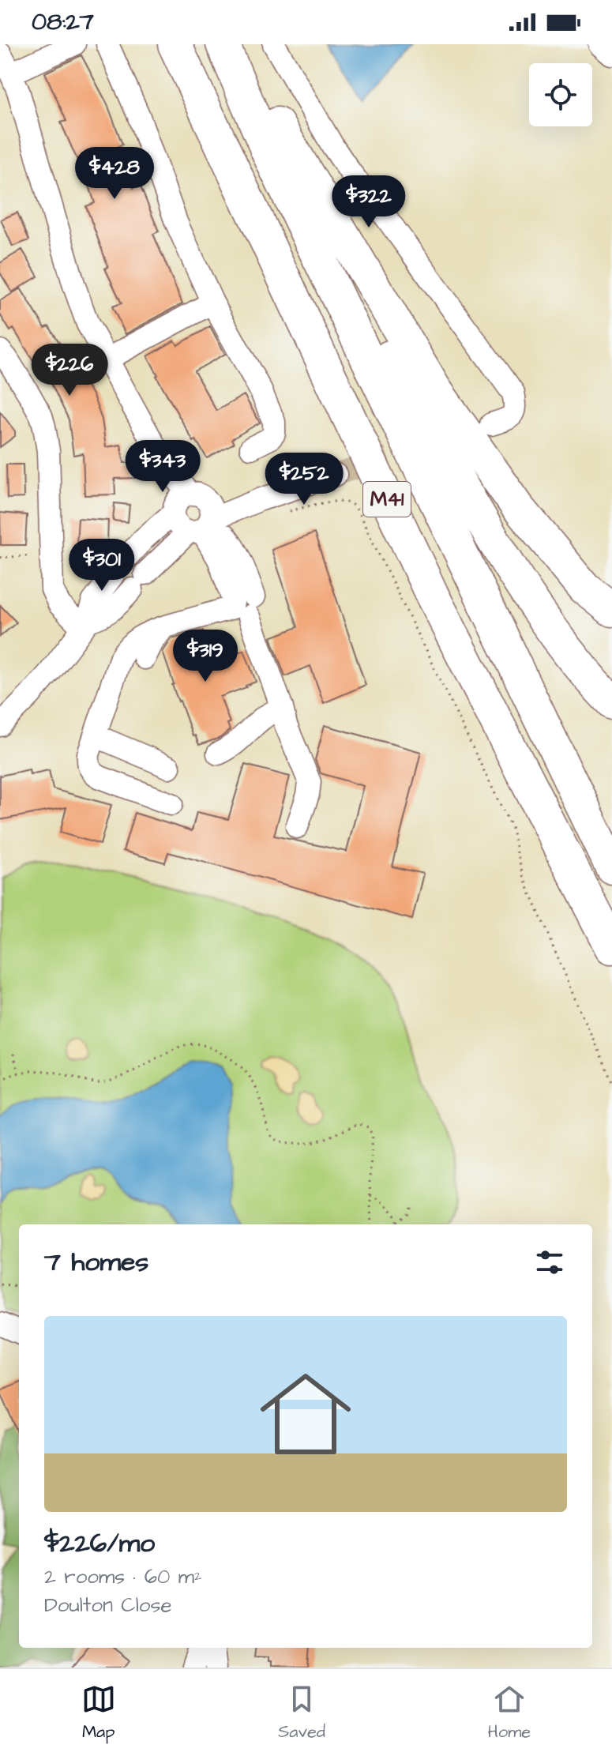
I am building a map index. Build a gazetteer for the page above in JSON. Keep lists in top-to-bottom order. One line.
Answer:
{"streets":{"highway":["M41"]},"page":{"status":"08:27","price":["$428","$322","$226","$343","$252","$301","$319"],"heading":"7 homes","list":[{"name":"$226/mo","note":"2 rooms · 60 m² · Doulton Close"}],"tabs":["Map","Saved","Home"]}}
